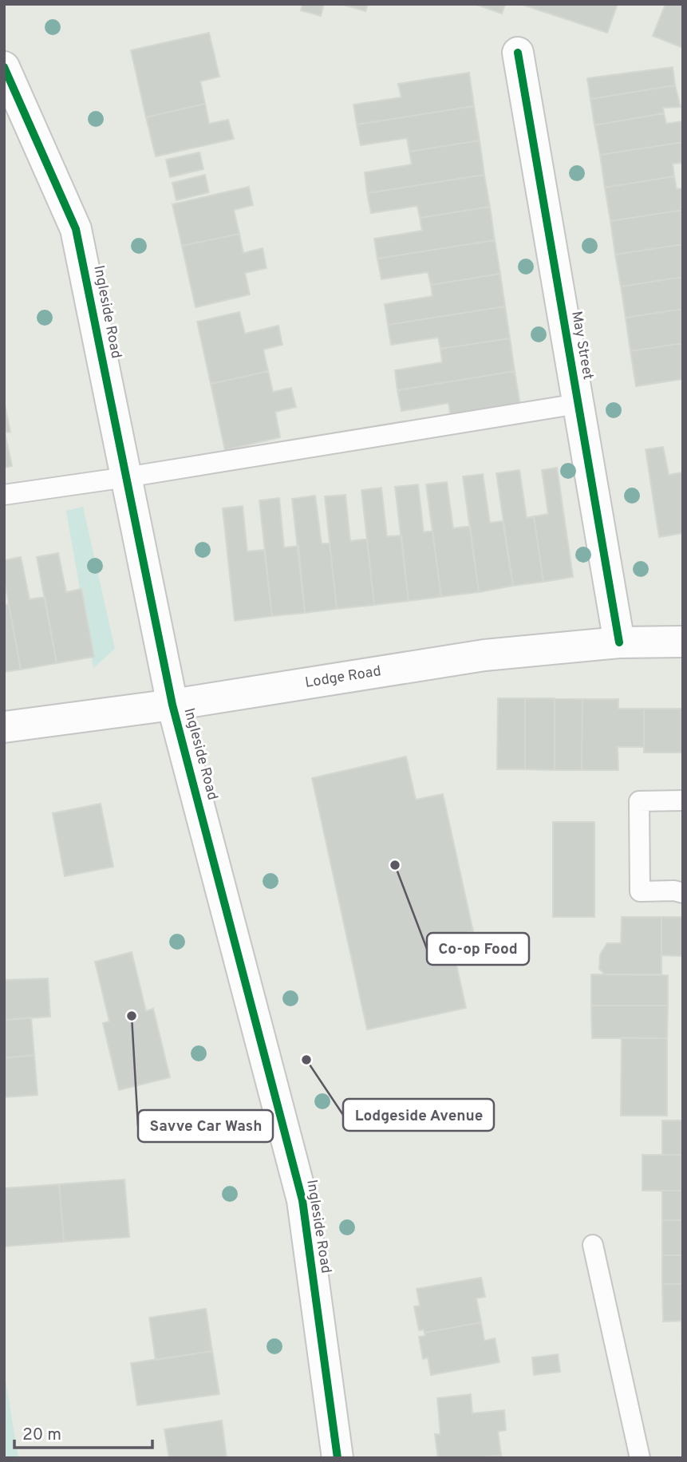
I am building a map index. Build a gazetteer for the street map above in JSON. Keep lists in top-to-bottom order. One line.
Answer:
{"streets":{"street":["Ingleside Road","May Street","Lodge Road"]},"crossings":[["Ingleside Road","Lodge Road"],["May Street","Lodge Road"]],"places":["Co-op Food","Savve Car Wash","Lodgeside Avenue"],"scale_bar":"20 m"}
